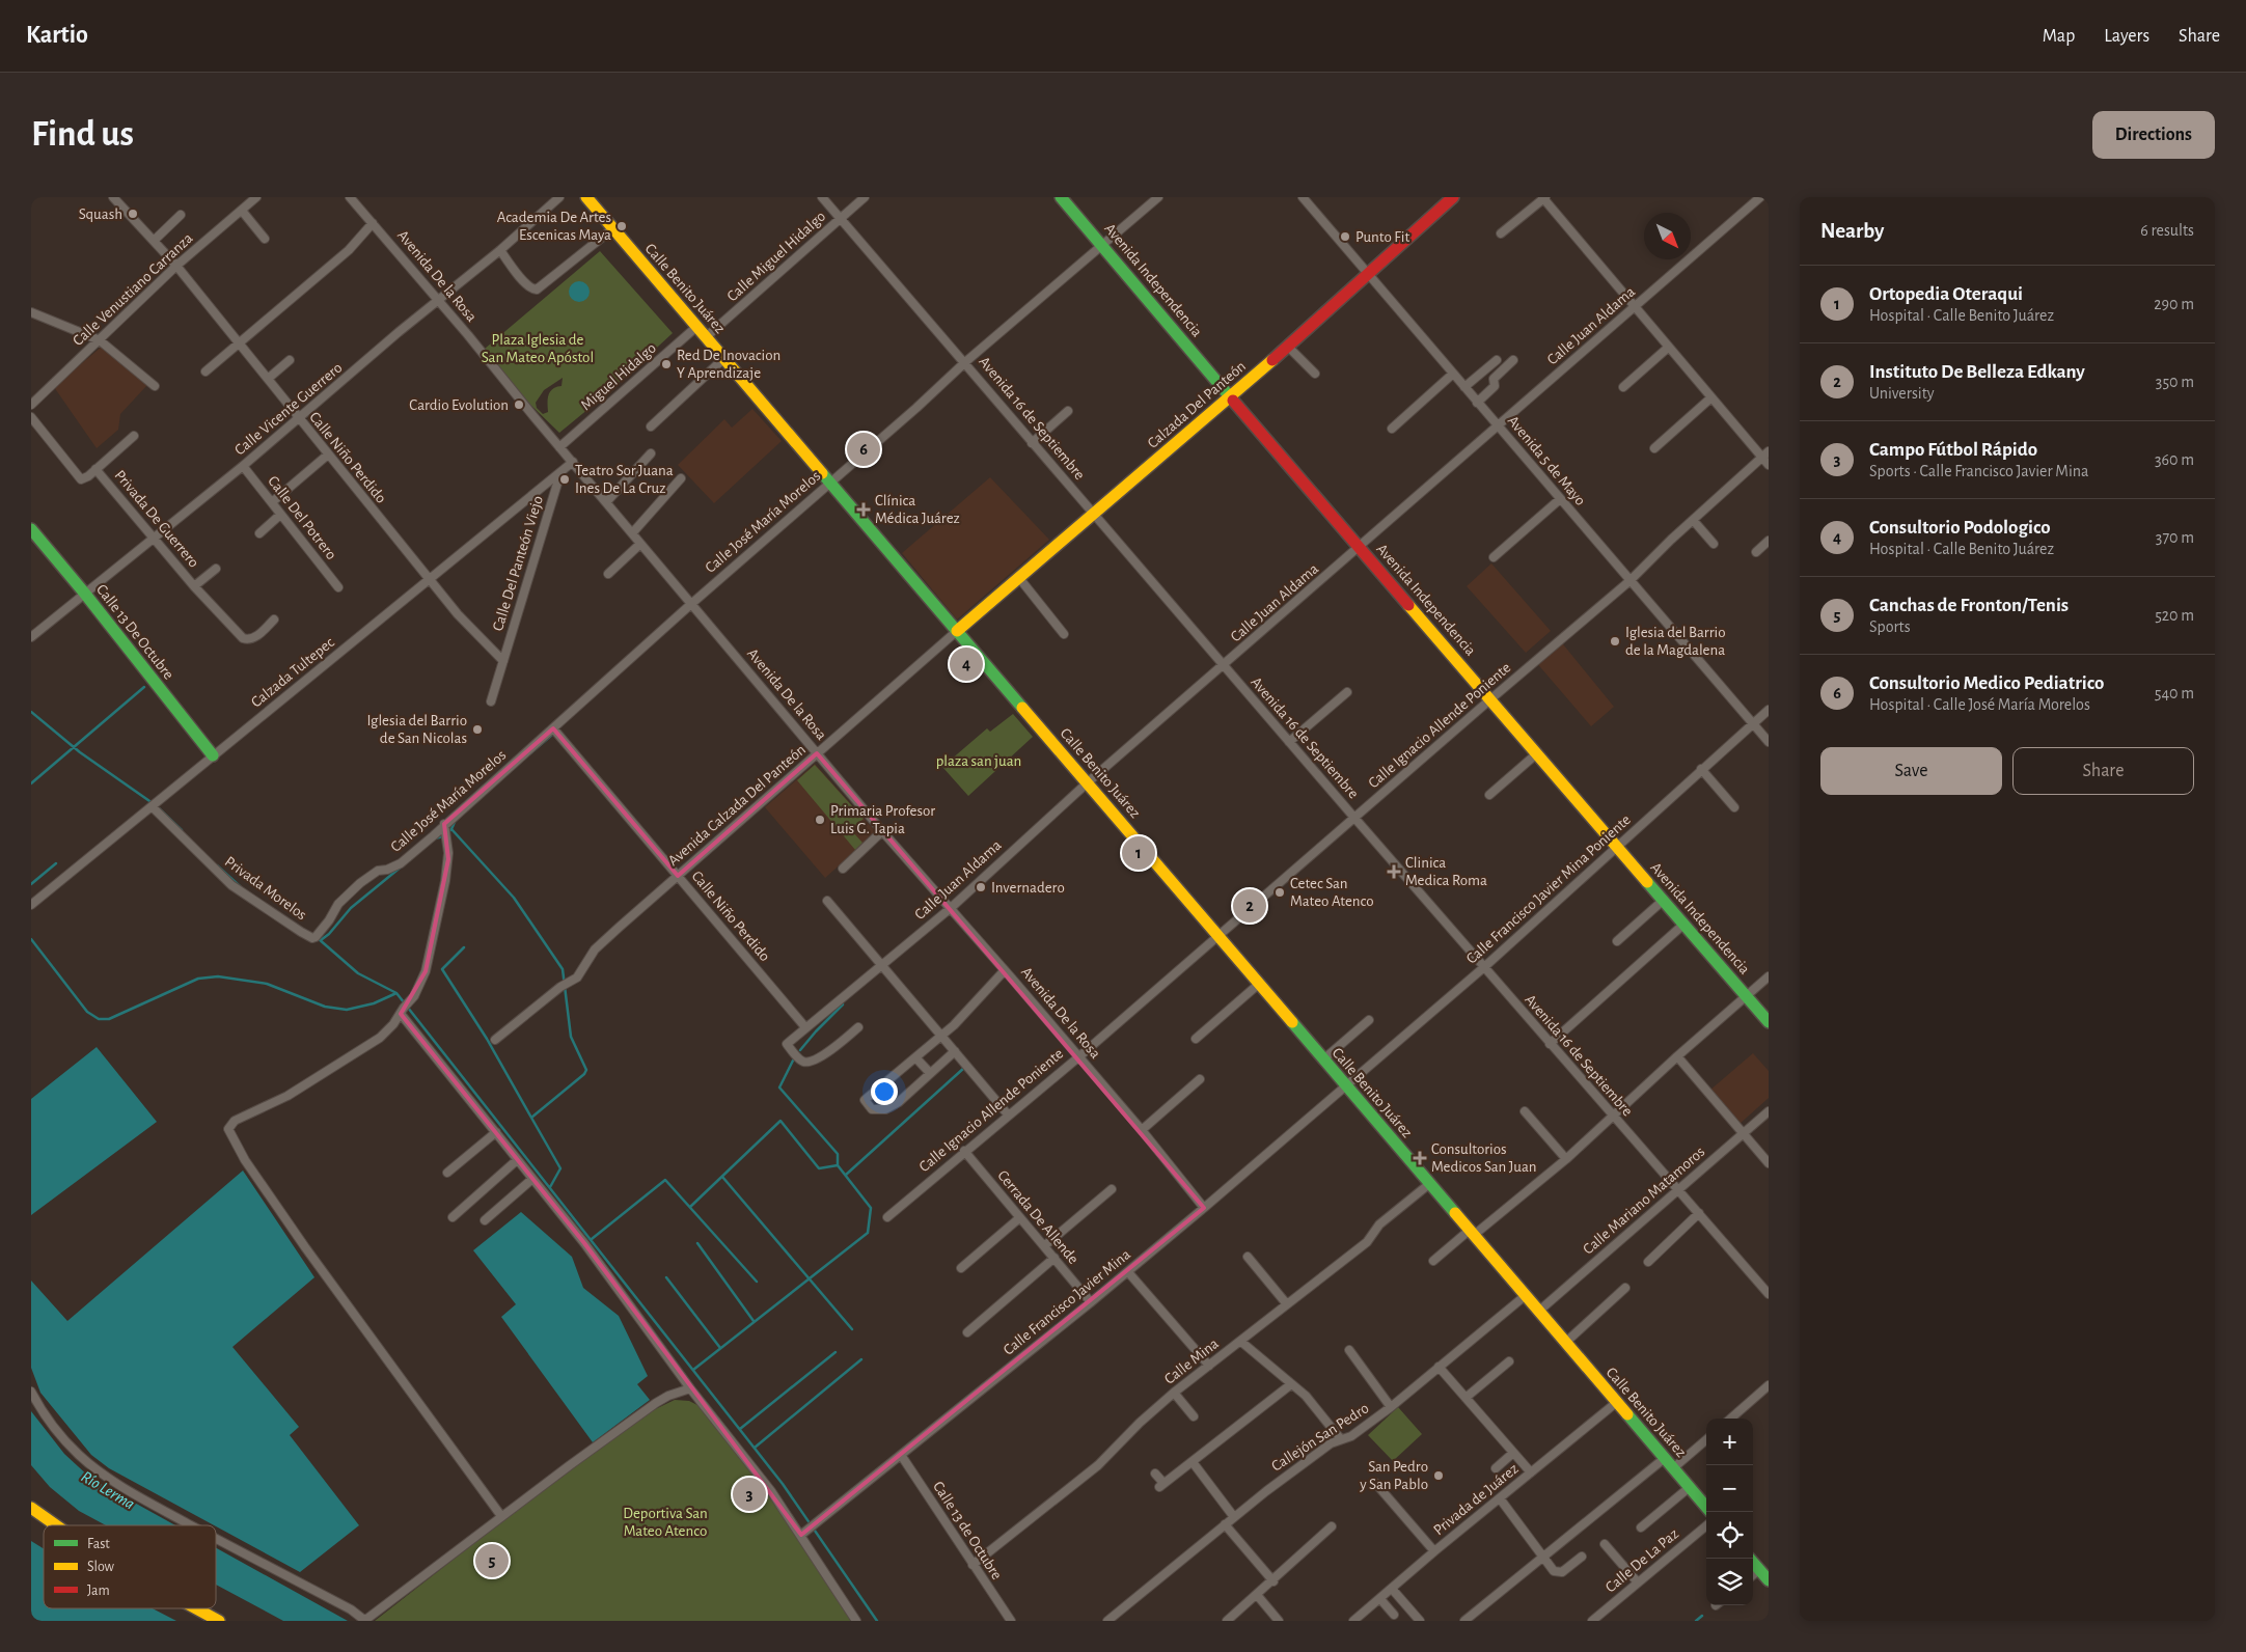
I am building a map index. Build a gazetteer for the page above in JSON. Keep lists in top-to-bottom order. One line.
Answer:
{"streets":{"main road":["Avenida Independencia","Calle Benito Juárez","Calzada Del Panteón","Calle 13 De Octubre"],"street":["Calle Miguel Hidalgo","Avenida De la Rosa","Calle Venustiano Carranza","Calle Juan Aldama","Miguel Hidalgo","Calle Vicente Guerrero","Avenida 16 de Septiembre","Calle Niño Perdido","Avenida 5 de Mayo","Calle Del Potrero","Privada De Guerrero","Calle José María Morelos","Calle Del Panteón Viejo","Calzada Tultepec","Calle Ignacio Allende Poniente","Avenida Calzada Del Panteón","Privada Morelos","Calle Francisco Javier Mina Poniente","Calle Mariano Matamoros","Cerrada De Allende","Calle Francisco Javier Mina","Calle Mina","Callejón San Pedro","Privada de Juárez","Calle 13 de Octubre","Calle De La Paz"]},"crossings":[["Calle Miguel Hidalgo","Calle Benito Juárez"],["Calle Miguel Hidalgo","Avenida 16 de Septiembre"],["Avenida De la Rosa","Calle Juan Aldama"],["Avenida De la Rosa","Miguel Hidalgo"],["Avenida De la Rosa","Calle Vicente Guerrero"],["Avenida De la Rosa","Calle José María Morelos"],["Avenida De la Rosa","Calzada Tultepec"],["Avenida De la Rosa","Calle Ignacio Allende Poniente"],["Avenida De la Rosa","Avenida Calzada Del Panteón"],["Avenida De la Rosa","Calle Francisco Javier Mina"],["Avenida Independencia","Calle Juan Aldama"],["Avenida Independencia","Calzada Del Panteón"],["Avenida Independencia","Calle José María Morelos"],["Avenida Independencia","Calle Ignacio Allende Poniente"],["Avenida Independencia","Calle Francisco Javier Mina Poniente"],["Calle Benito Juárez","Calle Juan Aldama"],["Calle Benito Juárez","Miguel Hidalgo"],["Calle Benito Juárez","Calzada Del Panteón"],["Calle Benito Juárez","Calle José María Morelos"],["Calle Benito Juárez","Calle Ignacio Allende Poniente"],["Calle Benito Juárez","Avenida Calzada Del Panteón"],["Calle Benito Juárez","Calle Francisco Javier Mina Poniente"],["Calle Benito Juárez","Calle Mariano Matamoros"],["Calle Benito Juárez","Calle Francisco Javier Mina"],["Calle Benito Juárez","Calle Mina"],["Calle Benito Juárez","Callejón San Pedro"],["Calle Benito Juárez","Privada de Juárez"],["Calle Venustiano Carranza","Calle Niño Perdido"],["Calle Juan Aldama","Avenida 16 de Septiembre"],["Calle Juan Aldama","Calle Niño Perdido"],["Calle Juan Aldama","Avenida 5 de Mayo"],["Calzada Del Panteón","Avenida 16 de Septiembre"],["Calzada Del Panteón","Avenida 5 de Mayo"],["Calzada Del Panteón","Avenida Calzada Del Panteón"],["Calle Vicente Guerrero","Calle Niño Perdido"],["Calle Vicente Guerrero","Calle Del Potrero"],["Calle Vicente Guerrero","Privada De Guerrero"],["Calle Vicente Guerrero","Calle 13 De Octubre"],["Avenida 16 de Septiembre","Calle José María Morelos"],["Avenida 16 de Septiembre","Calle Ignacio Allende Poniente"],["Avenida 16 de Septiembre","Calle Francisco Javier Mina Poniente"],["Avenida 16 de Septiembre","Calle Mariano Matamoros"],["Calle Niño Perdido","Calle José María Morelos"],["Calle Niño Perdido","Calle Del Panteón Viejo"],["Calle Niño Perdido","Calzada Tultepec"],["Calle Niño Perdido","Avenida Calzada Del Panteón"],["Avenida 5 de Mayo","Calle Ignacio Allende Poniente"],["Avenida 5 de Mayo","Calle Francisco Javier Mina Poniente"],["Calle José María Morelos","Privada Morelos"],["Calle Del Panteón Viejo","Calzada Tultepec"],["Calle 13 De Octubre","Calzada Tultepec"],["Calzada Tultepec","Privada Morelos"],["Calle Ignacio Allende Poniente","Cerrada De Allende"],["Calle Francisco Javier Mina Poniente","Calle Francisco Javier Mina"],["Cerrada De Allende","Calle Francisco Javier Mina"],["Calle Francisco Javier Mina","Calle 13 de Octubre"],["Calle Mina","Calle 13 de Octubre"]],"water":["Río Lerma"],"parks":["Plaza Iglesia de San Mateo Apóstol","plaza san juan","Deportiva San Mateo Atenco"],"places":{"other":["Squash","Academia De Artes Escenicas Maya","Punto Fit","Red De Inovacion Y Aprendizaje","Cardio Evolution","Teatro Sor Juana Ines De La Cruz","Iglesia del Barrio de la Magdalena","Iglesia del Barrio de San Nicolas","Primaria Profesor Luis G. Tapia","Invernadero","Cetec San Mateo Atenco","San Pedro y San Pablo"],"health":["Clínica Médica Juárez","Clinica Medica Roma","Consultorios Medicos San Juan"]},"legend":["Fast","Slow","Jam"],"north":"bottom right","page":{"header":"Kartio","nav":["Map","Layers","Share"],"buttons":["Directions",["Save","Share"]],"title":"Find us","heading":["Nearby","6 results"],"list":[{"mark":"1","name":"Ortopedia Oteraqui","note":"Hospital · Calle Benito Juárez","value":"290 m"},{"mark":"2","name":"Instituto De Belleza Edkany","note":"University","value":"350 m"},{"mark":"3","name":"Campo Fútbol Rápido","note":"Sports · Calle Francisco Javier Mina","value":"360 m"},{"mark":"4","name":"Consultorio Podologico","note":"Hospital · Calle Benito Juárez","value":"370 m"},{"mark":"5","name":"Canchas de Fronton/Tenis","note":"Sports","value":"520 m"},{"mark":"6","name":"Consultorio Medico Pediatrico","note":"Hospital · Calle José María Morelos","value":"540 m"}],"pins":["6","4","1","2","3","5"],"map_buttons":["+","−"]}}
